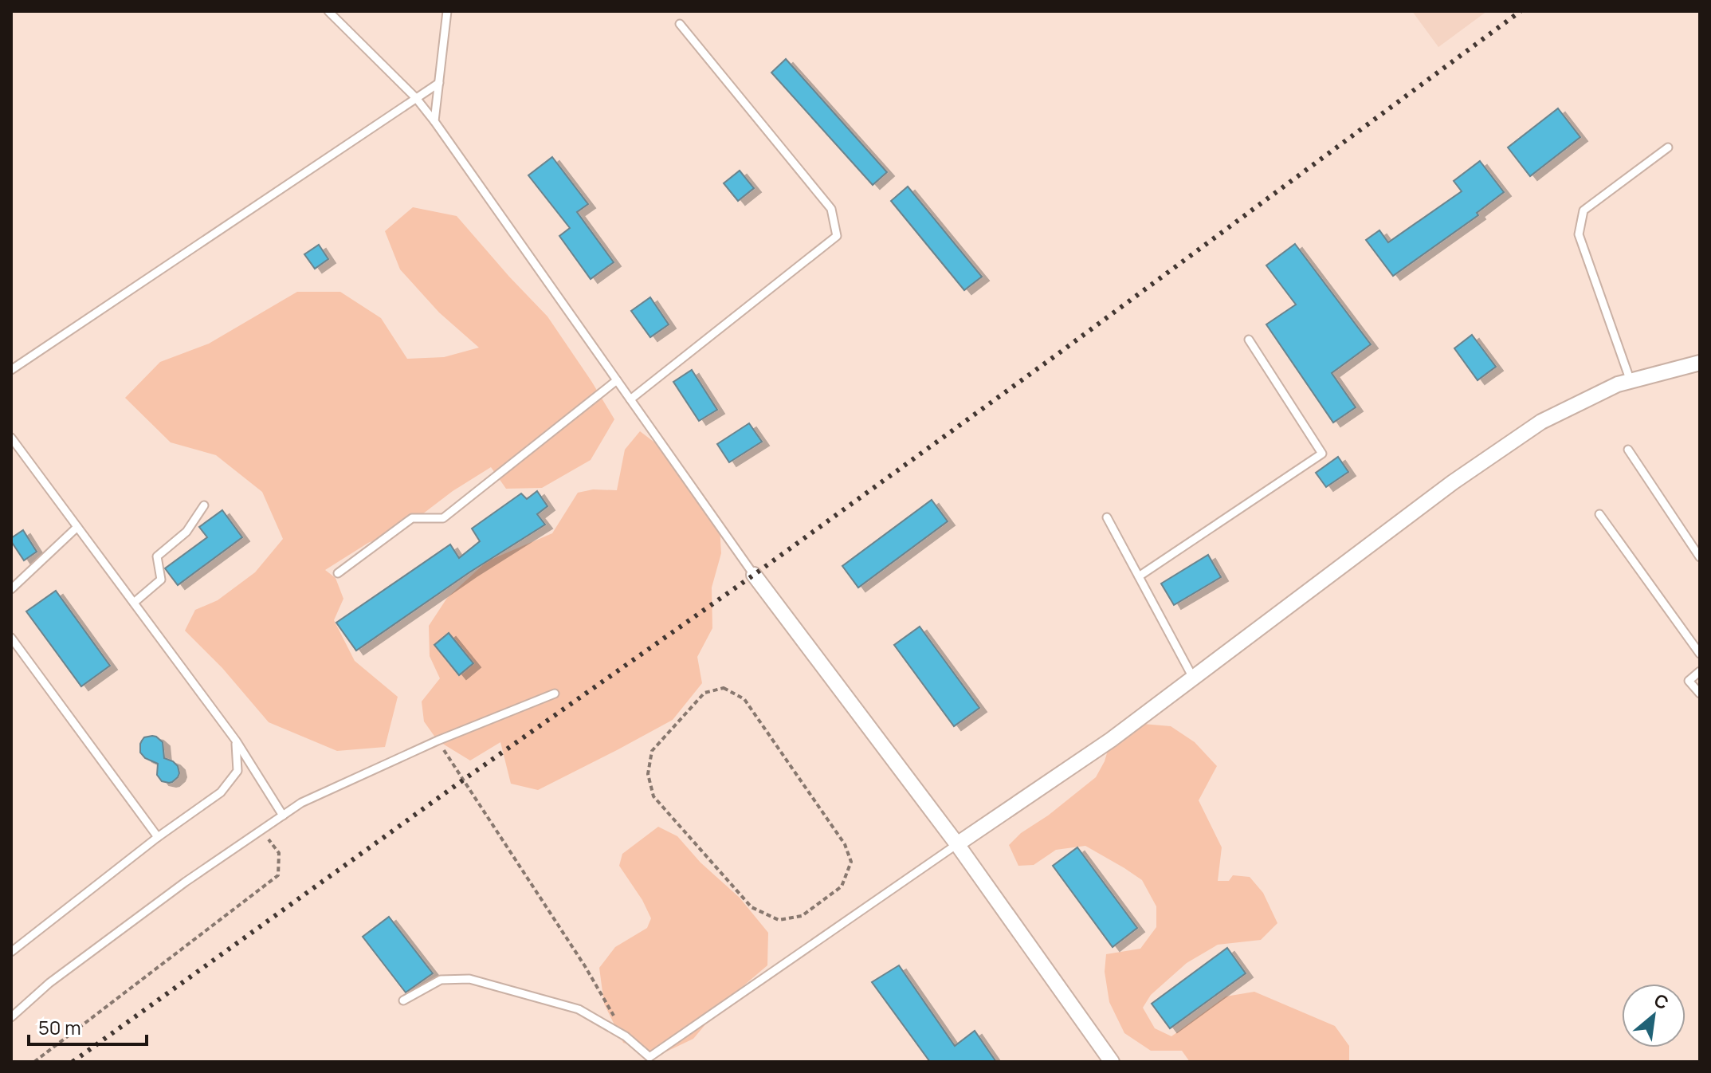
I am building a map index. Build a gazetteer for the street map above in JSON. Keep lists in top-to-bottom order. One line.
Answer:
{"scale_bar":"50 m","north":"top right"}
